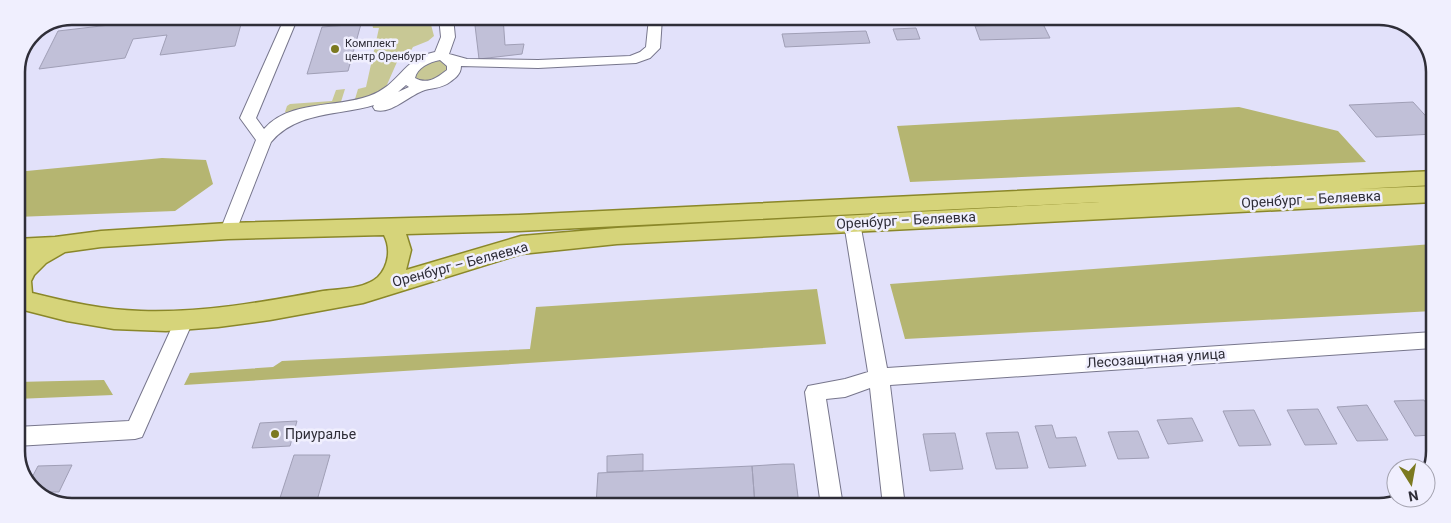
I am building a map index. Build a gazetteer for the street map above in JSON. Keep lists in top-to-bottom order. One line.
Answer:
{"streets":{"main road":["Оренбург – Беляевка"],"street":["Лесозащитная улица"]},"places":["Комплект центр Оренбург","Приуралье"],"north":"bottom"}
